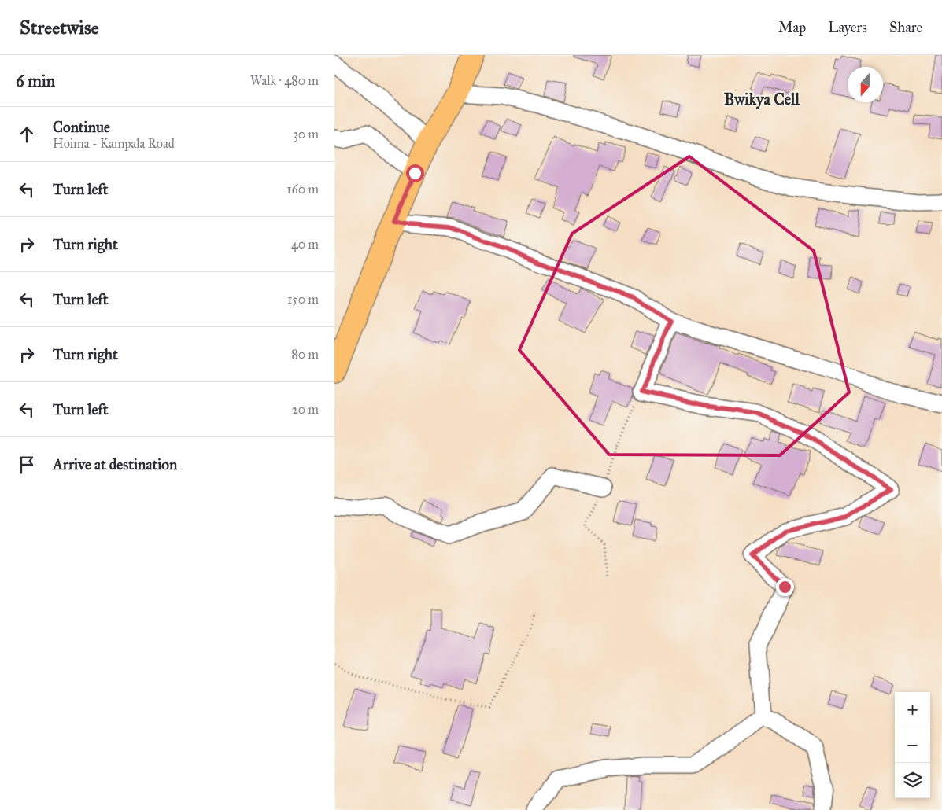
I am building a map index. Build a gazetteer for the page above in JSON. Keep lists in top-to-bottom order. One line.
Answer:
{"districts":["Bwikya Cell"],"north":"bottom","page":{"header":"Streetwise","nav":["Map","Layers","Share"],"heading":["6 min","Walk · 480 m"],"list":[["Continue","Hoima - Kampala Road","30 m"],["Turn left","160 m"],["Turn right","40 m"],["Turn left","150 m"],["Turn right","80 m"],["Turn left","20 m"],"Arrive at destination"],"map_buttons":["+","−"]}}
